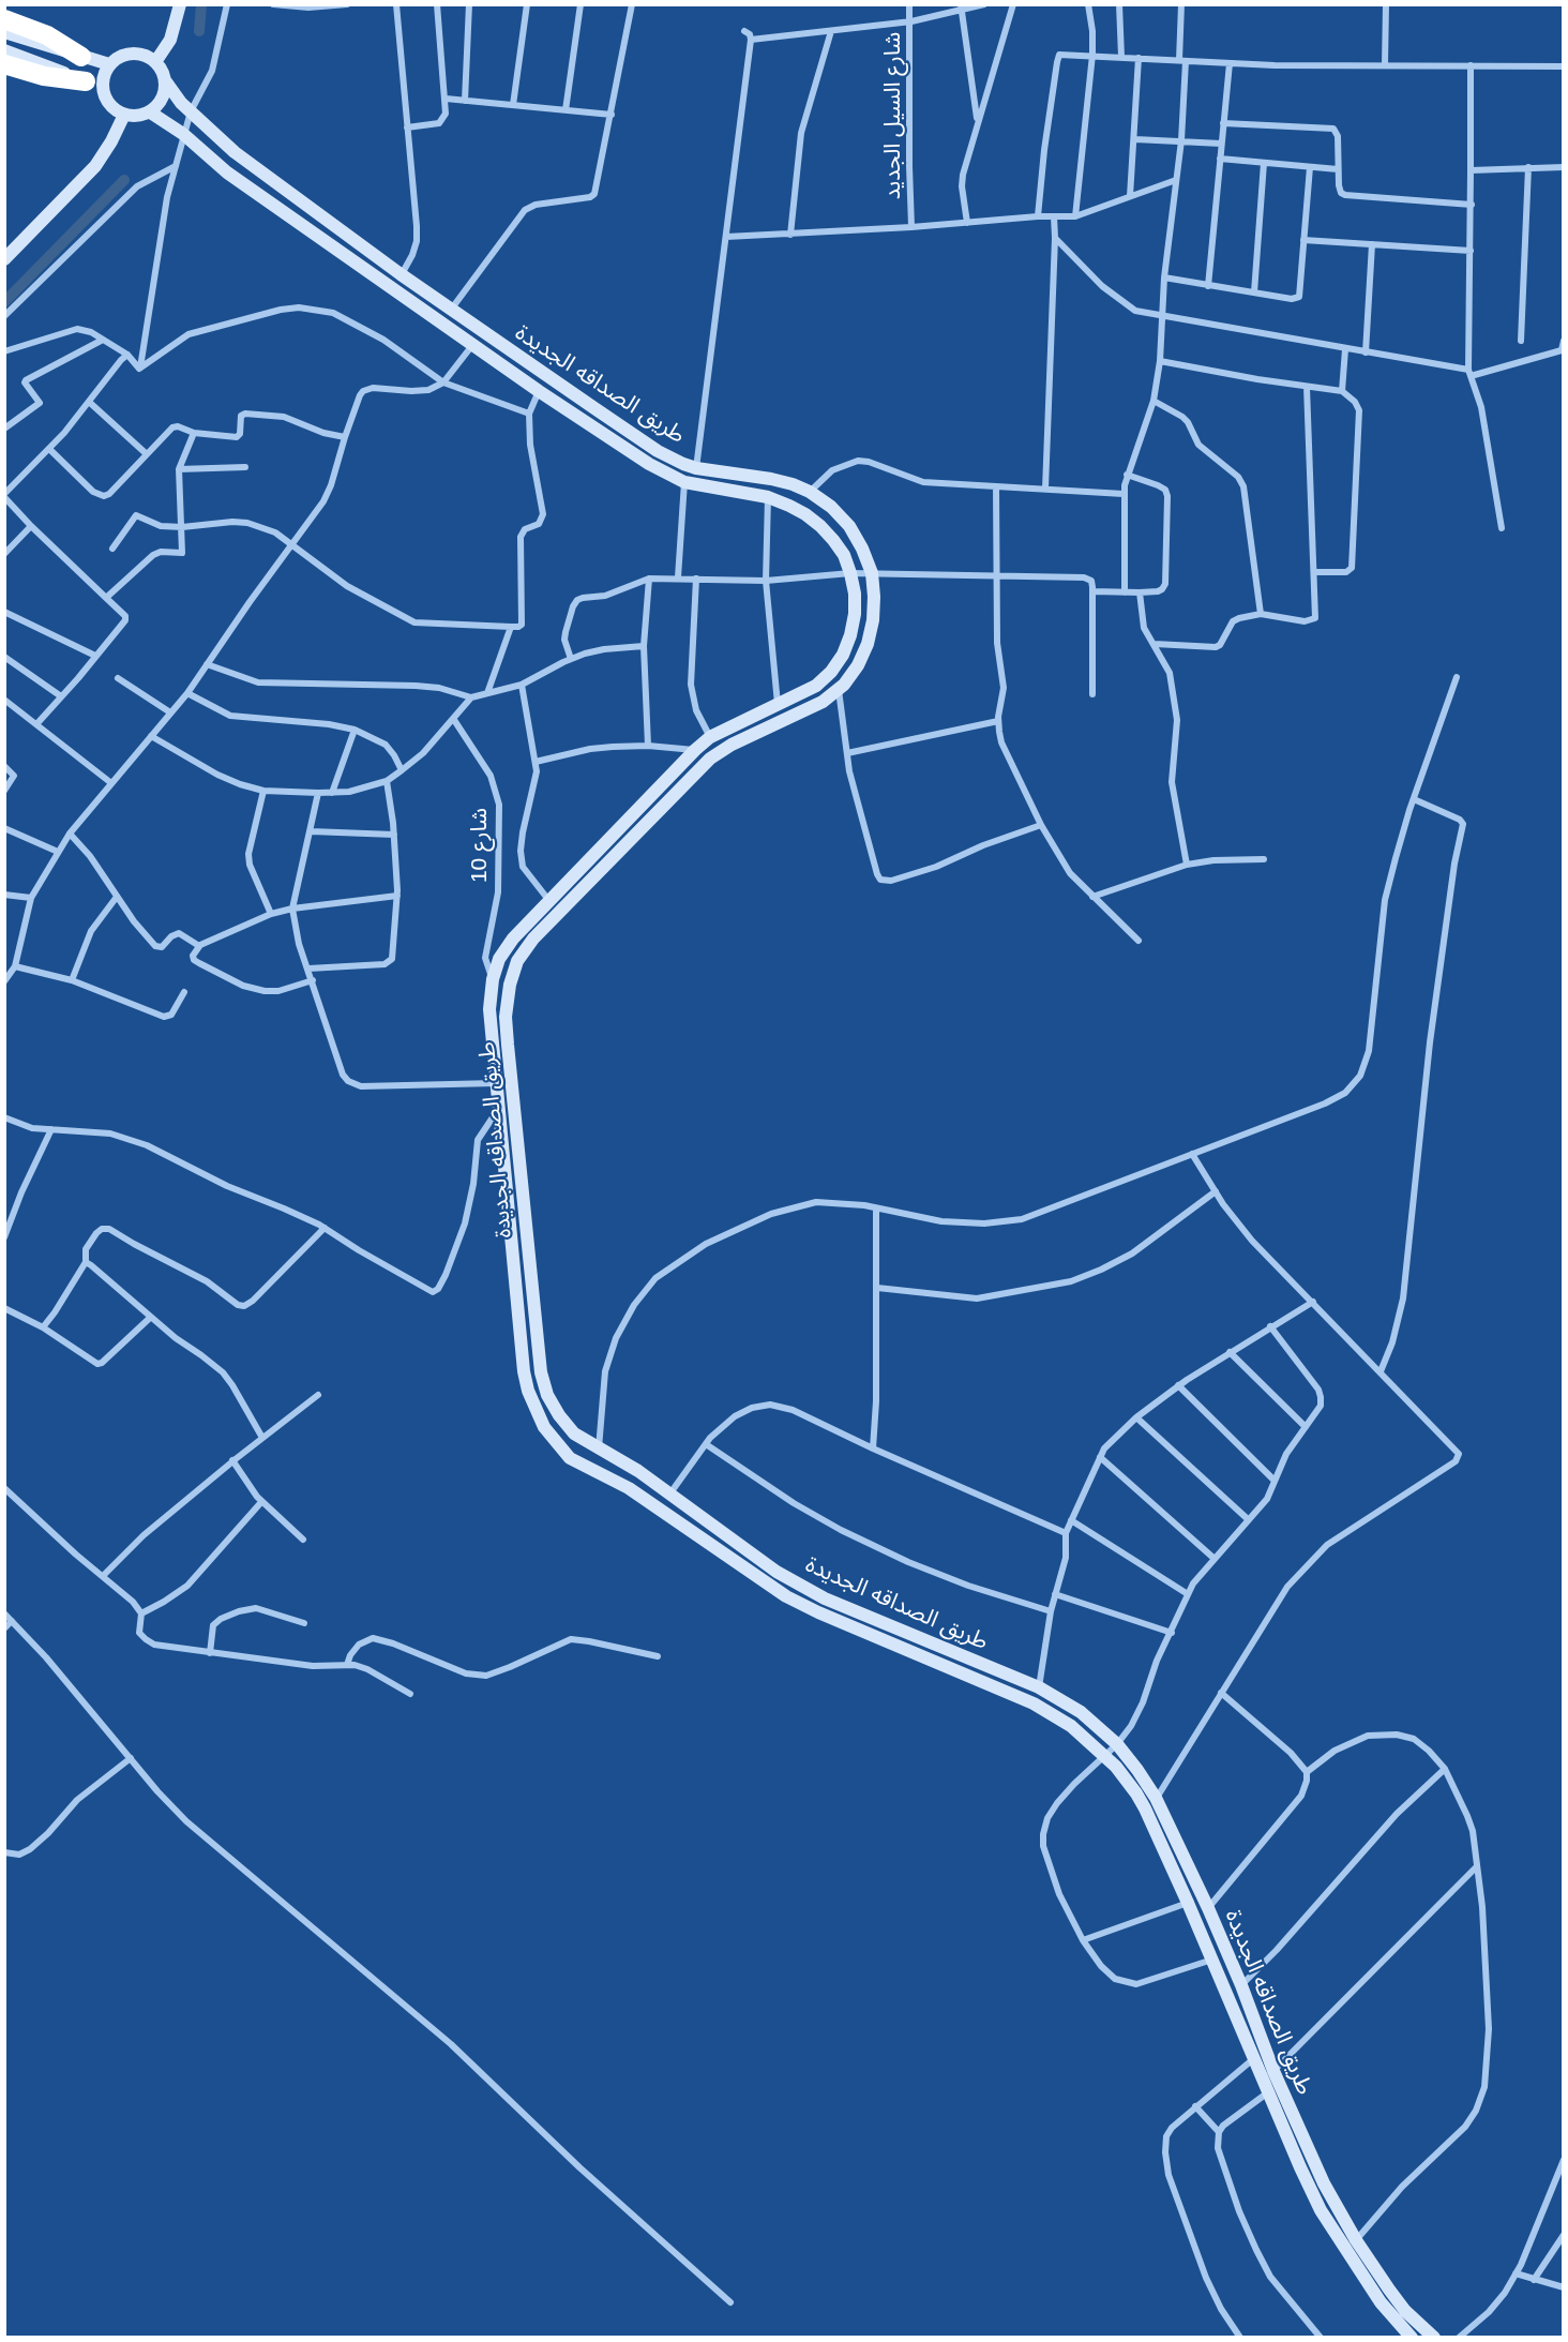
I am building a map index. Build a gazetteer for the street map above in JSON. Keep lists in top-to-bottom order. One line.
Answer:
{"streets":{"street":["شارع السيل الجديد","طريق الصداقه الجديدة","شارع 10"]},"crossings":[["طريق الصداقه الجديدة","شارع 10"]]}
